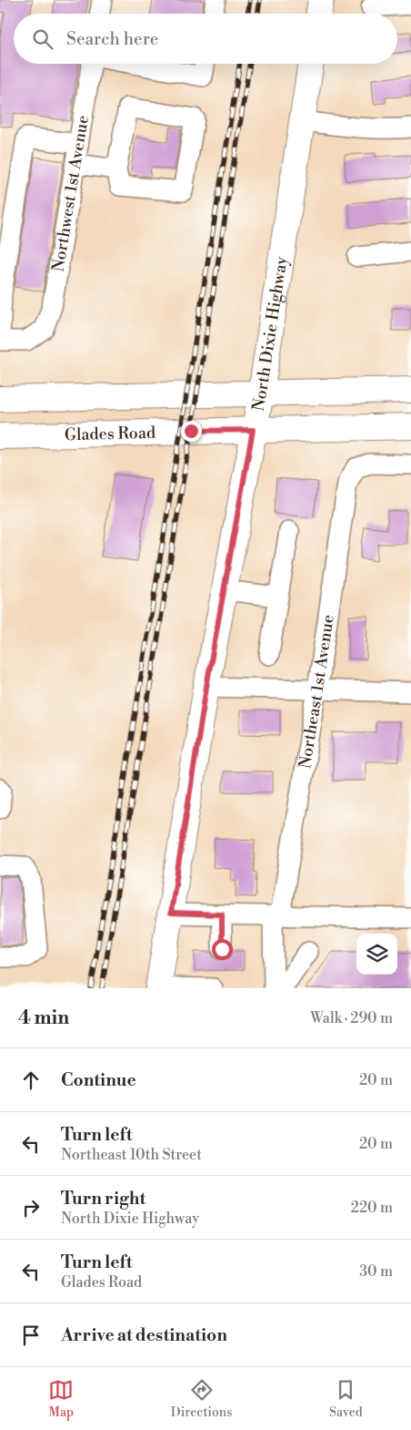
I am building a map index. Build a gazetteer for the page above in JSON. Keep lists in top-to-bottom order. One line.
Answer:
{"streets":{"main road":["North Dixie Highway","Glades Road"],"street":["Northwest 1st Avenue","Northeast 1st Avenue"]},"crossings":[["North Dixie Highway","Glades Road"]],"page":{"search":"Search here","heading":["4 min","Walk · 290 m"],"list":[["Continue","20 m"],["Turn left","Northeast 10th Street","20 m"],["Turn right","North Dixie Highway","220 m"],["Turn left","Glades Road","30 m"],"Arrive at destination"],"nav":["Map","Directions","Saved"]}}
